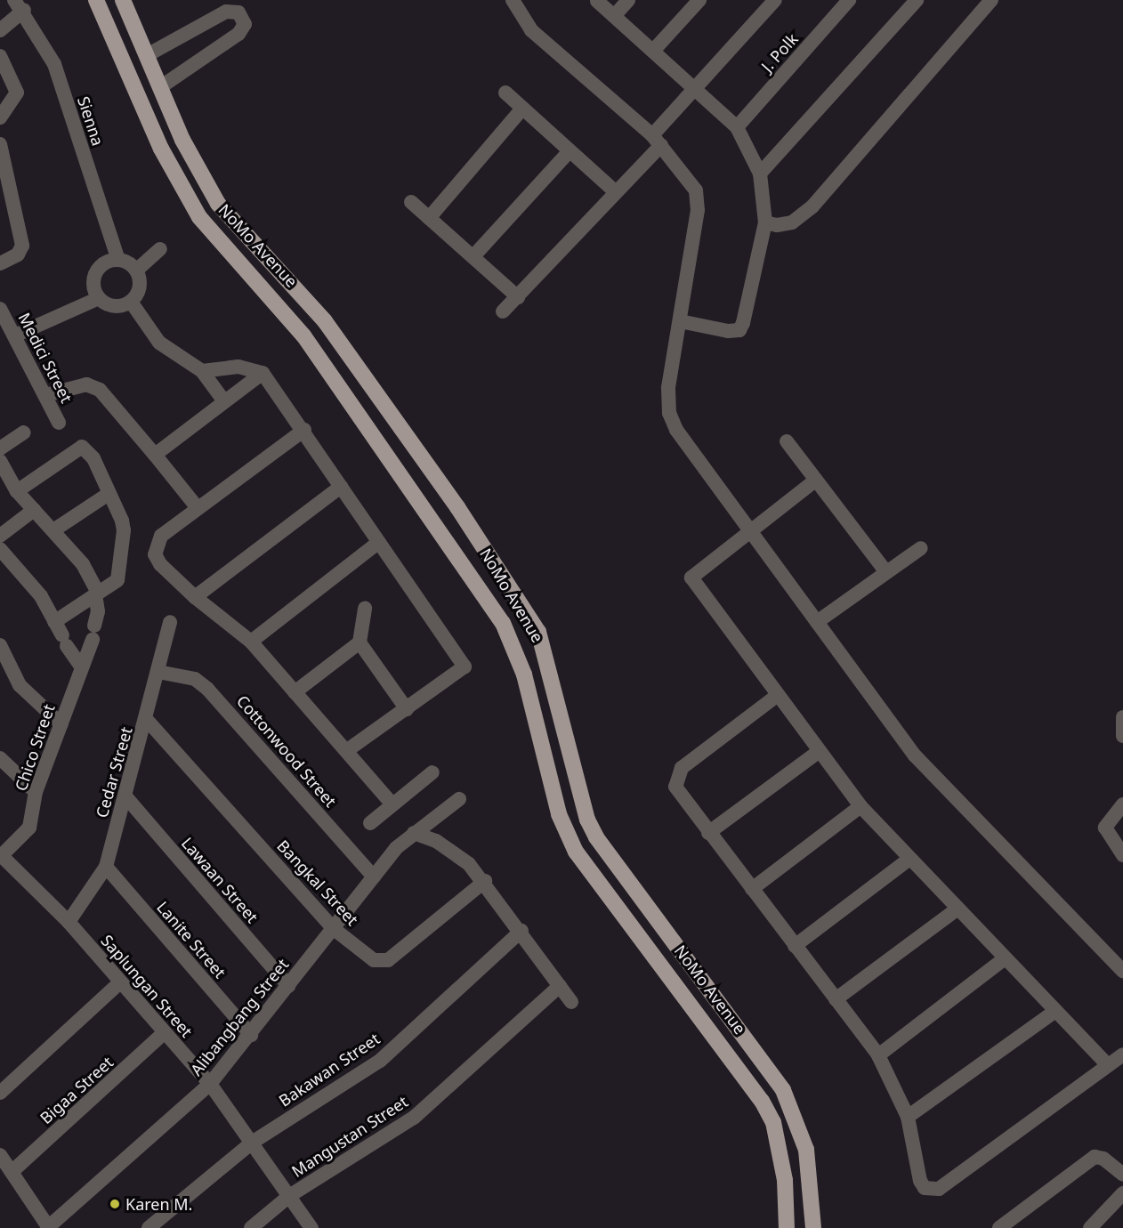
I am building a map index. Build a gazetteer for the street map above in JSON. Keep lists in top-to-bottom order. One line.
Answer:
{"streets":{"main road":["NoMo Avenue"],"street":["J. Polk","Sienna","Medici Street","Chico Street","Cottonwood Street","Cedar Street","Lawaan Street","Bangkal Street","Lanite Street","Saplungan Street","Alibangbang Street","Bakawan Street","Bigaa Street","Mangustan Street"]},"crossings":[["Chico Street","Saplungan Street"],["Cottonwood Street","Cedar Street"],["Cottonwood Street","Alibangbang Street"],["Cedar Street","Lawaan Street"],["Cedar Street","Bangkal Street"],["Cedar Street","Lanite Street"],["Cedar Street","Saplungan Street"],["Lawaan Street","Alibangbang Street"],["Bangkal Street","Alibangbang Street"],["Lanite Street","Alibangbang Street"],["Saplungan Street","Alibangbang Street"],["Saplungan Street","Bakawan Street"],["Saplungan Street","Bigaa Street"],["Saplungan Street","Mangustan Street"]],"places":["Karen M."]}
